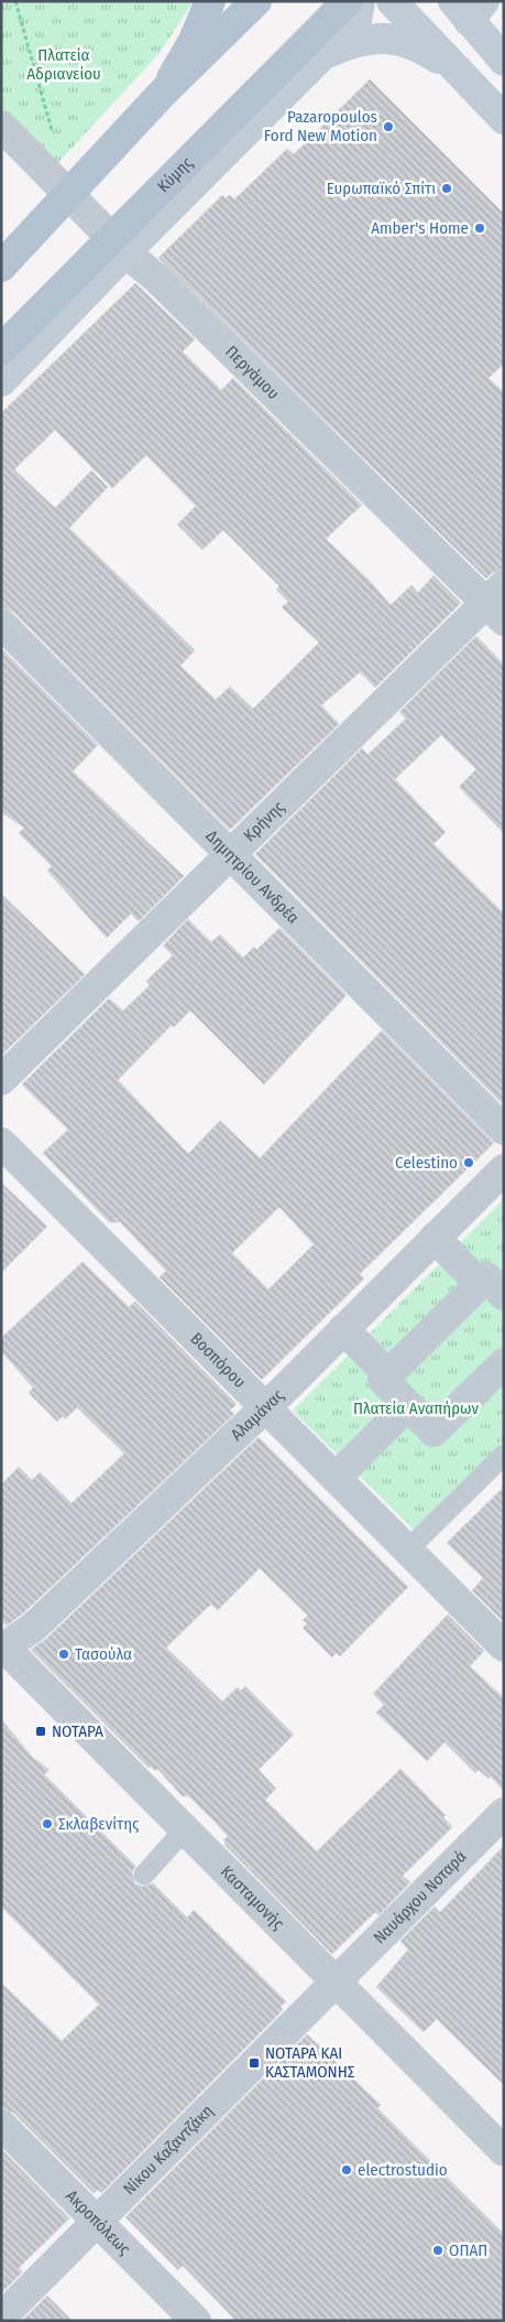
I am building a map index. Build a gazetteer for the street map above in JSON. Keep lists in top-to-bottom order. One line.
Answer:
{"streets":{"main road":["Κύμης"],"street":["Περγάμου","Κρήνης","Δημητρίου Ανδρέα","Βοσπόρου","Αλαμάνας","Ναυάρχου Νοταρά","Κασταμονής","Νίκου Καζαντζάκη","Ακροπόλεως"]},"crossings":[["Κύμης","Περγάμου"],["Περγάμου","Κρήνης"],["Κρήνης","Δημητρίου Ανδρέα"],["Βοσπόρου","Αλαμάνας"],["Αλαμάνας","Κασταμονής"],["Ναυάρχου Νοταρά","Κασταμονής"],["Ναυάρχου Νοταρά","Νίκου Καζαντζάκη"],["Κασταμονής","Νίκου Καζαντζάκη"],["Νίκου Καζαντζάκη","Ακροπόλεως"]],"parks":["Πλατεία Αδριανείου","Πλατεία Αναπήρων"],"places":{"other":["Pazaropoulos Ford New Motion","Ευρωπαϊκό Σπίτι","Amber's Home","Celestino","Τασούλα","Σκλαβενίτης","electrostudio","ΟΠΑΠ"],"transit":["ΝΟΤΑΡΑ","ΝΟΤΑΡΑ ΚΑΙ ΚΑΣΤΑΜΟΝΗΣ"]}}
